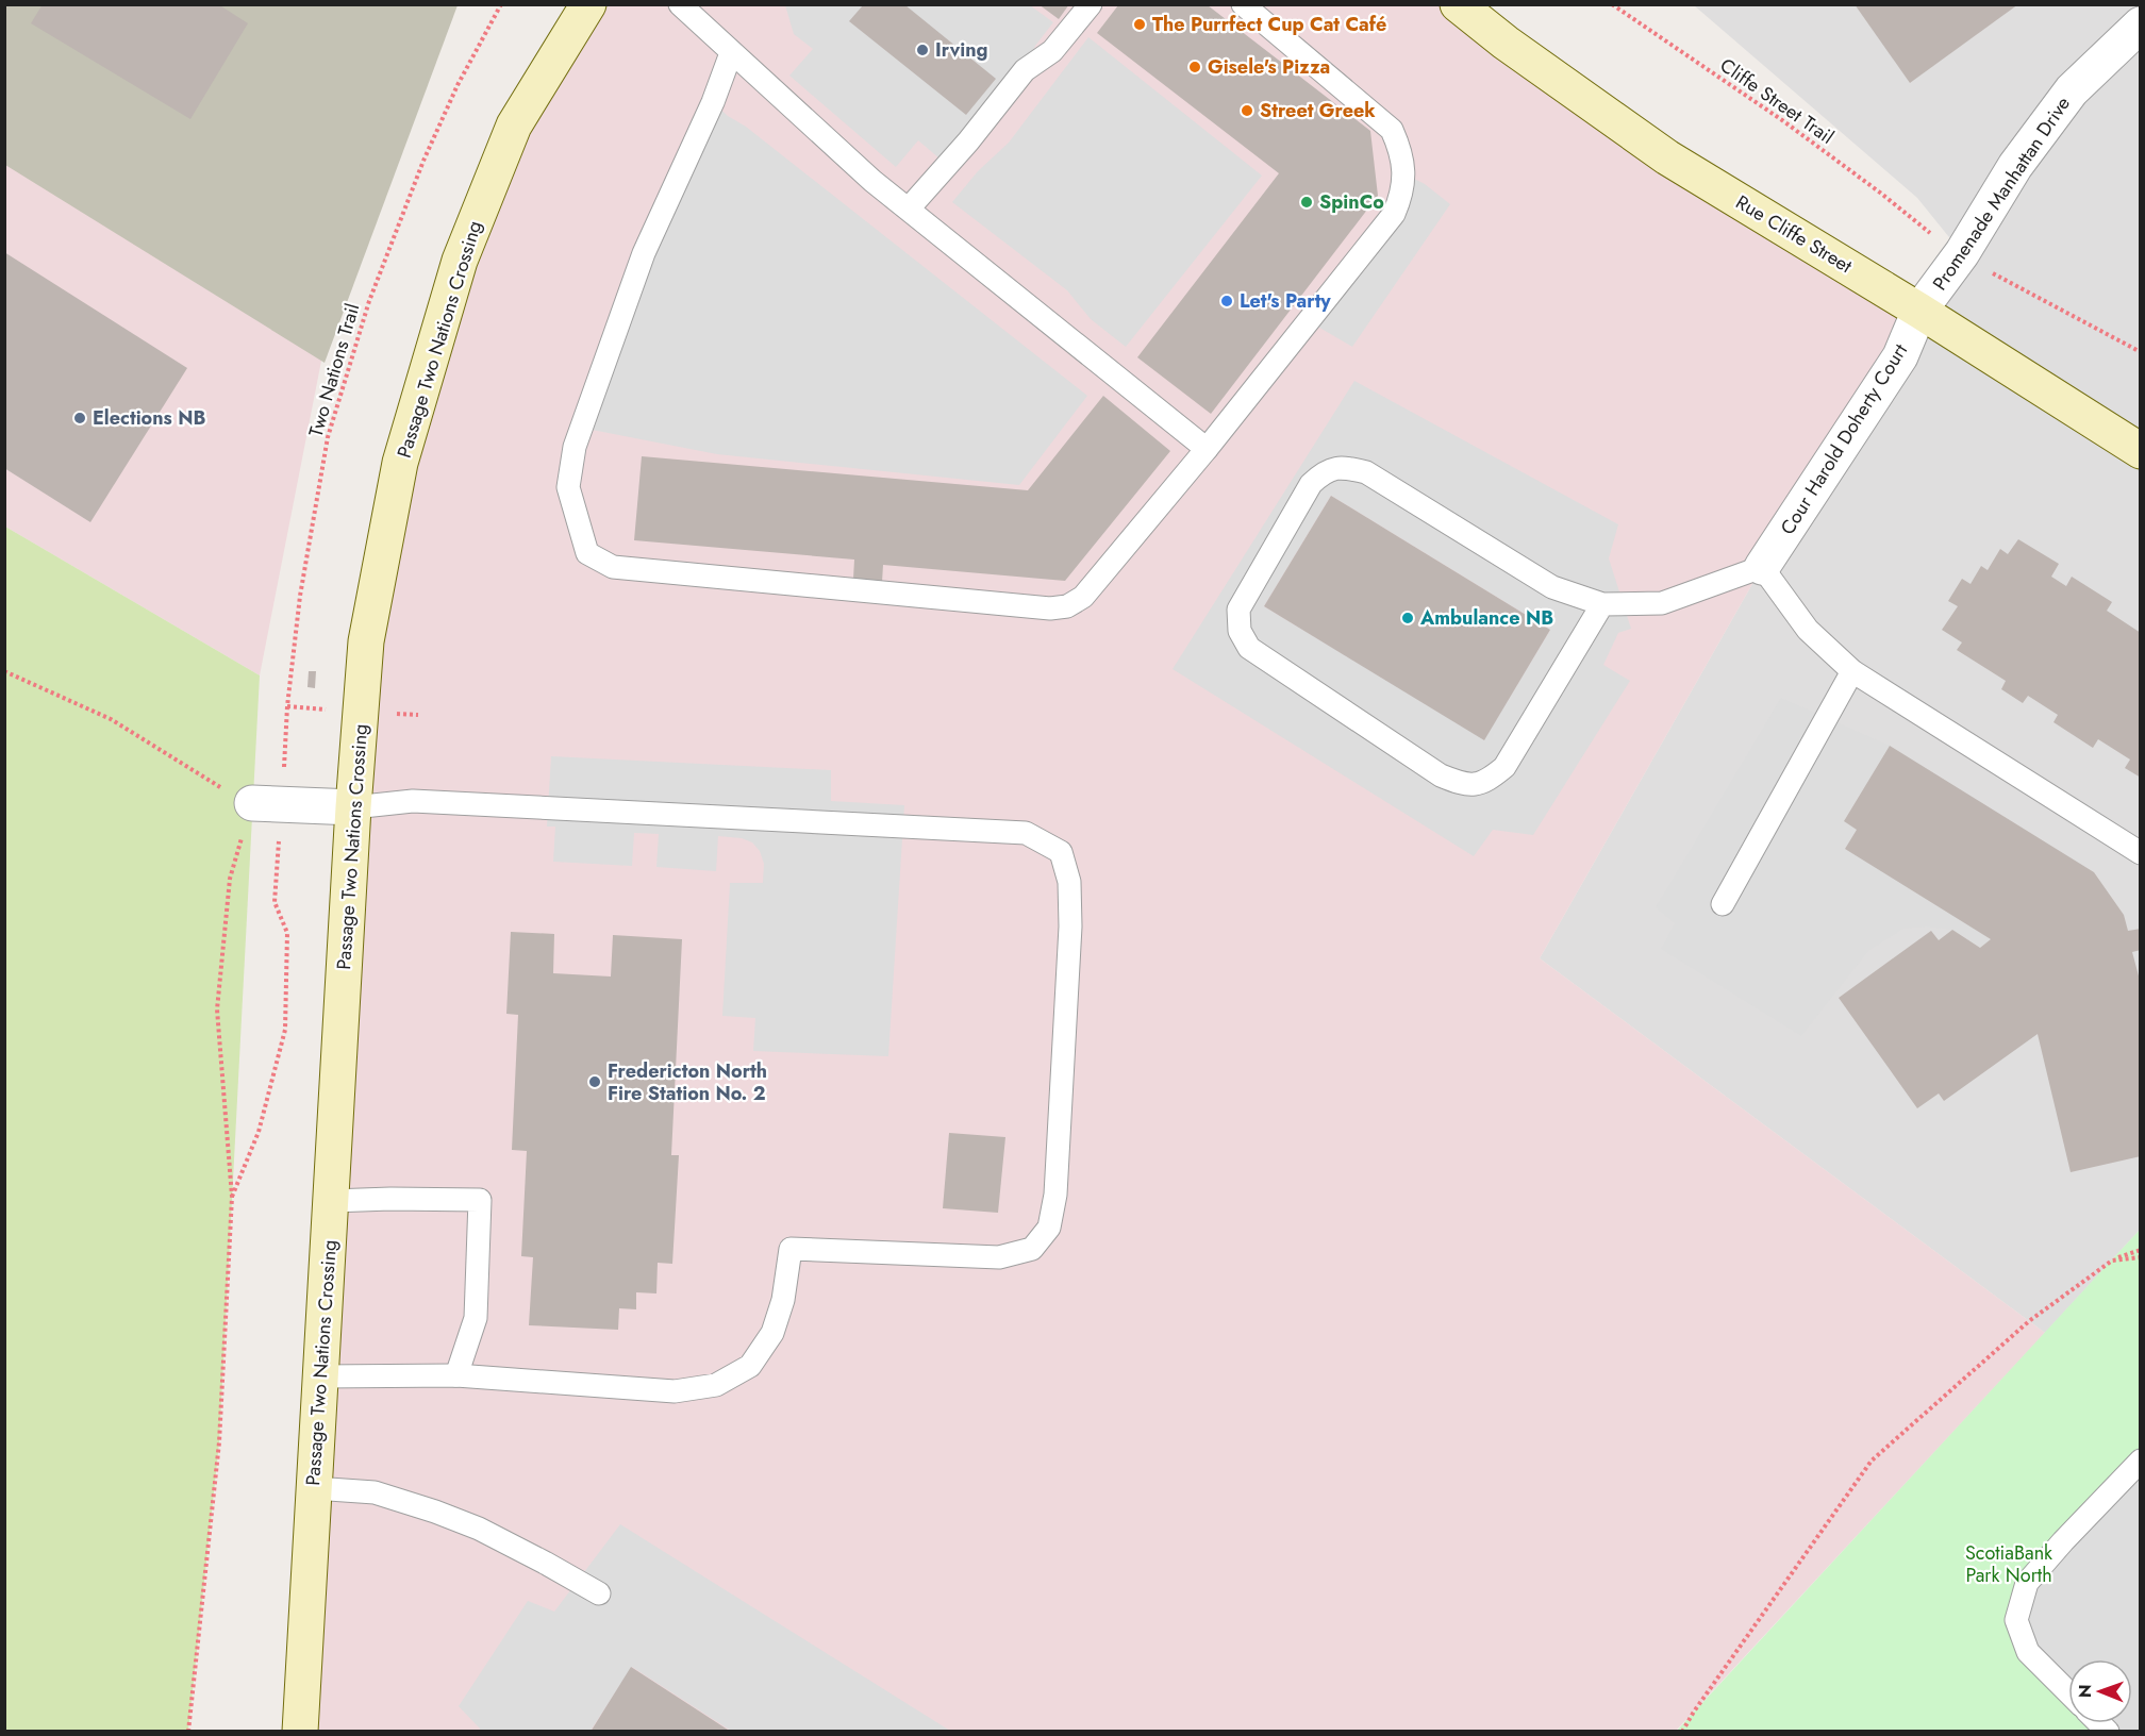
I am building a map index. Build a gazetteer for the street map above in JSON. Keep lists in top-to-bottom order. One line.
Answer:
{"streets":{"main road":["Rue Cliffe Street","Passage Two Nations Crossing"],"street":["Promenade Manhattan Drive","Cour Harold Doherty Court"],"path":["Cliffe Street Trail","Two Nations Trail"]},"crossings":[["Promenade Manhattan Drive","Rue Cliffe Street"],["Promenade Manhattan Drive","Cour Harold Doherty Court"],["Rue Cliffe Street","Cour Harold Doherty Court"]],"parks":["ScotiaBank Park North"],"places":["The Purrfect Cup Cat Café","Irving","Gisele's Pizza","Street Greek","SpinCo","Let's Party","Elections NB","Ambulance NB","Fredericton North Fire Station No. 2"],"north":"left"}
